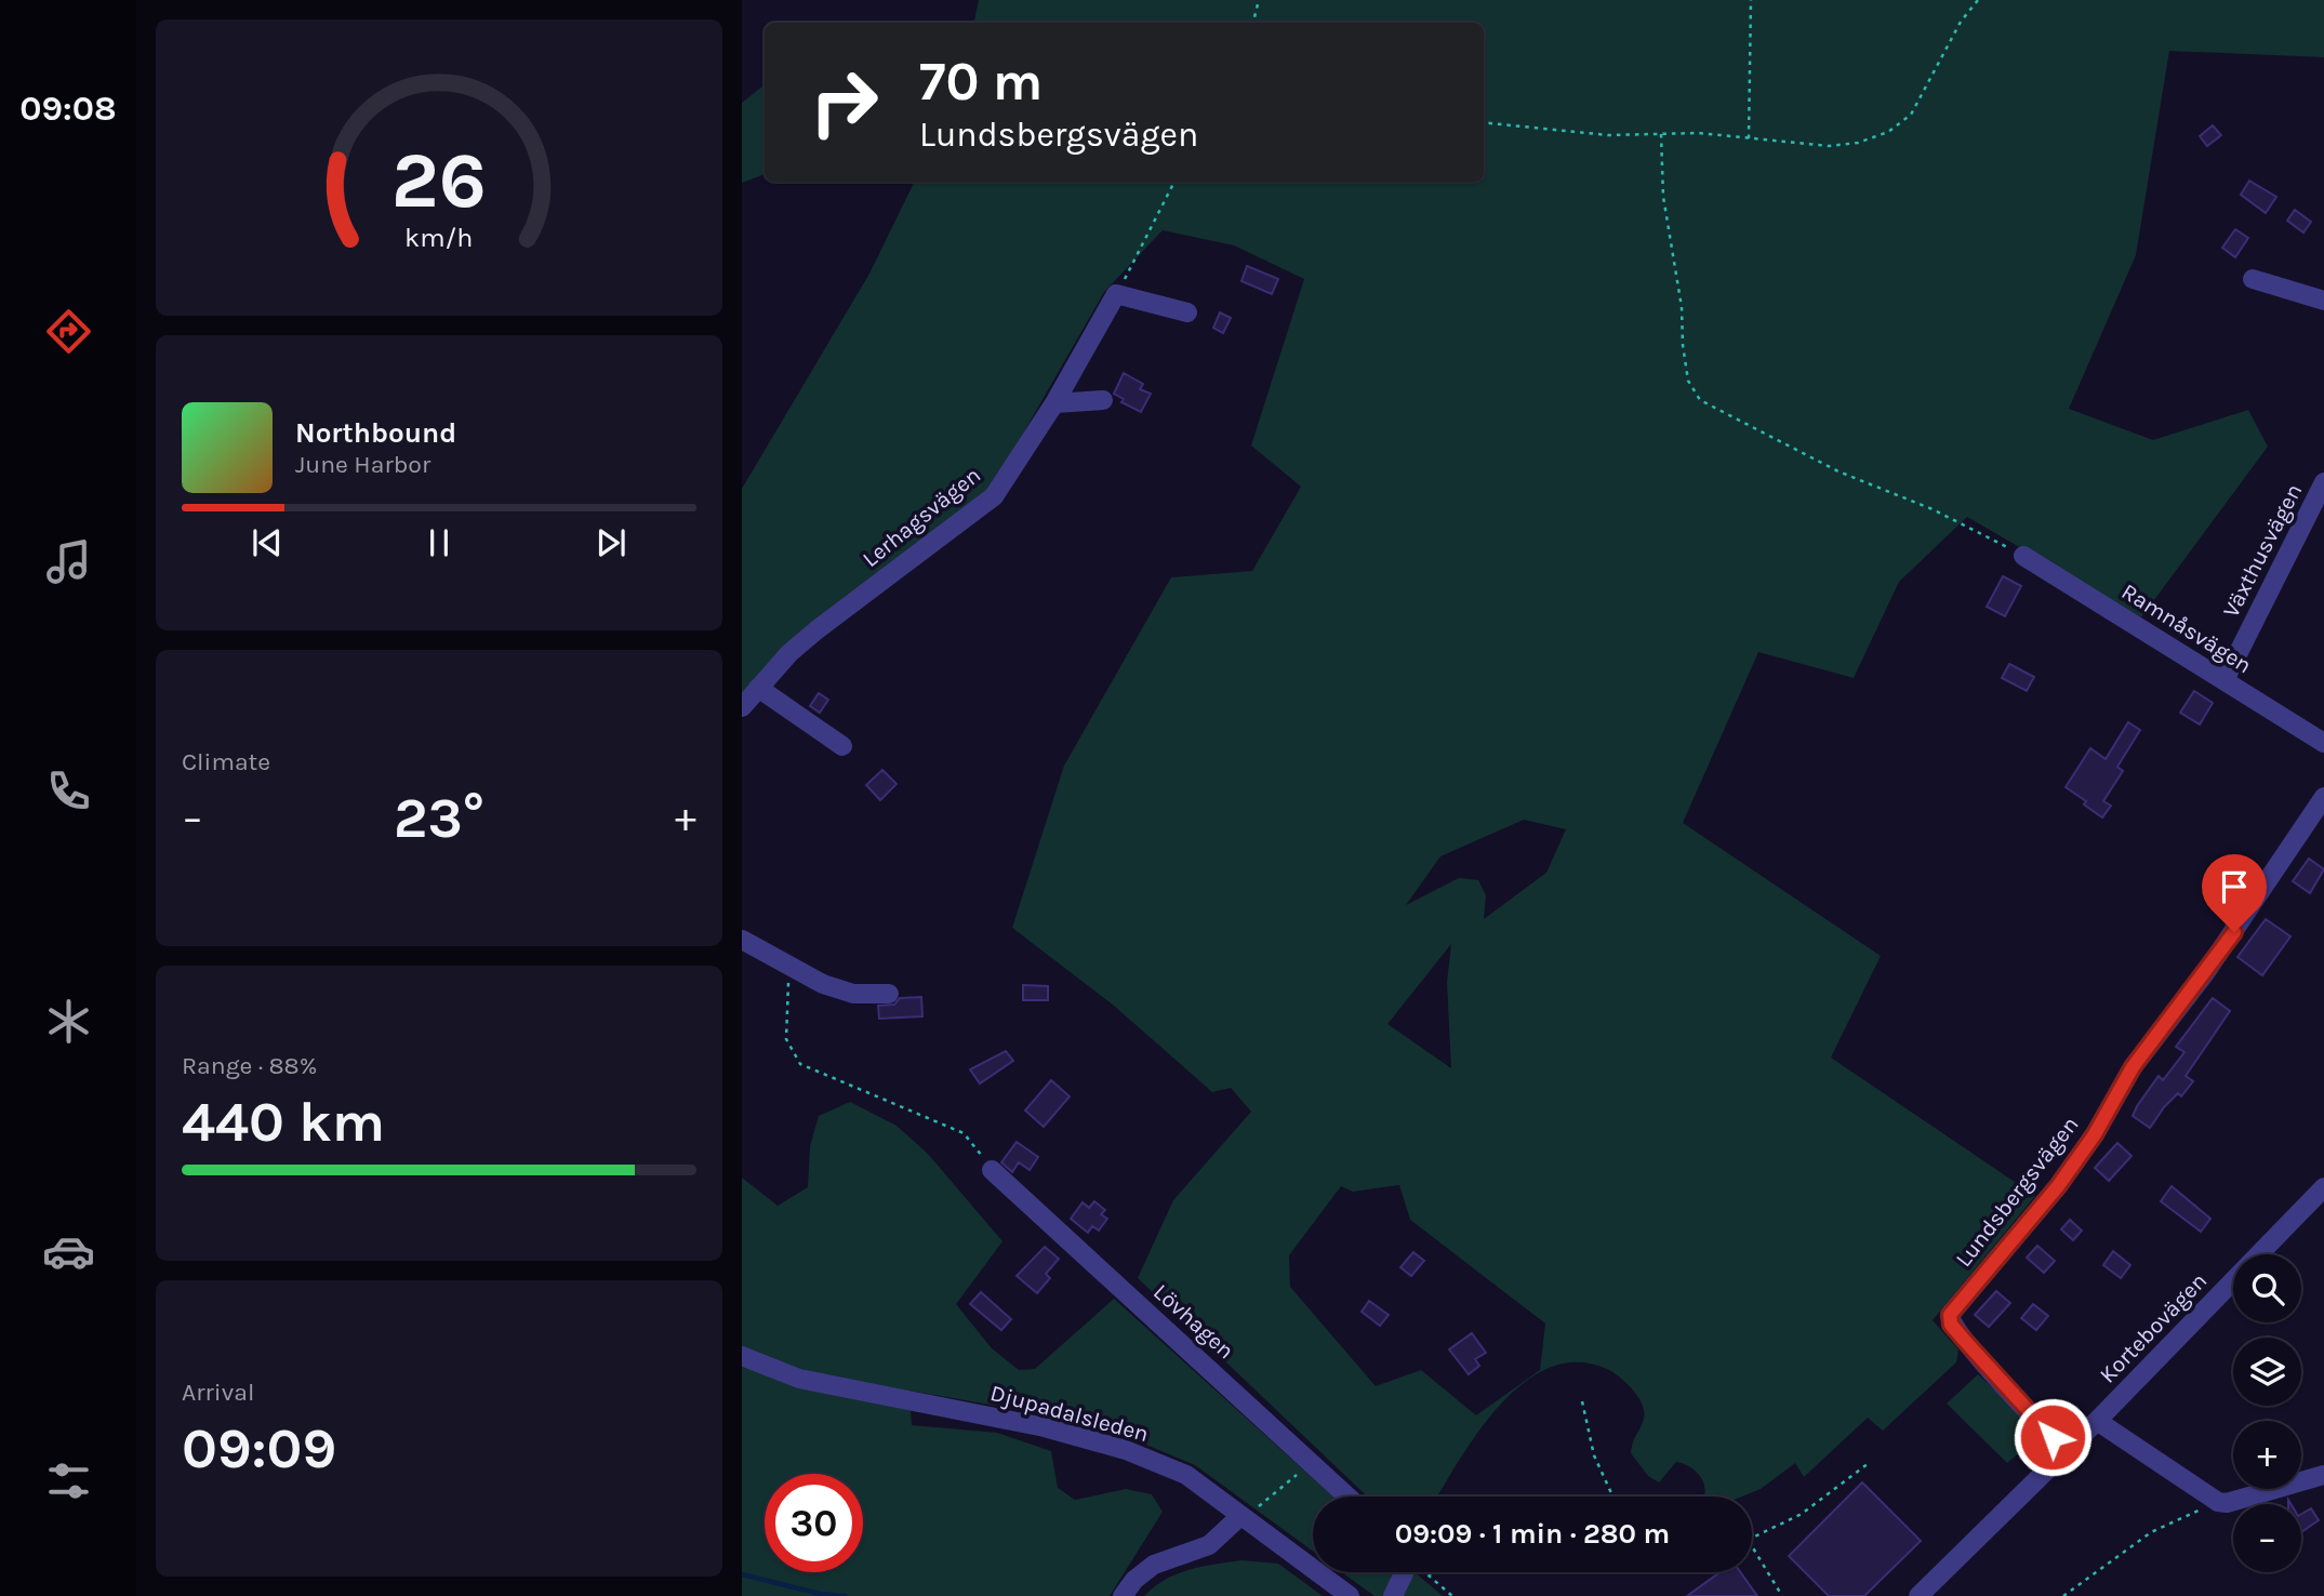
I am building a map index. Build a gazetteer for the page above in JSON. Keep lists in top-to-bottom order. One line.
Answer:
{"streets":{"street":["Lerhagsvägen","Växthusvägen","Ramnåsvägen","Lundsbergsvägen","Lövhagen","Kortebovägen","Djupadalsleden"]},"crossings":[["Växthusvägen","Ramnåsvägen"],["Lundsbergsvägen","Kortebovägen"]],"page":{"tabs":"09:08","turn":["70 m","Lundsbergsvägen"],"song":["Northbound","June Harbor"],"tile":["Climate",["Range · 88%","440 km"],["Arrival","09:09"]],"heat":["−","23°","+"],"map_buttons":["+","−"],"limit":"30","trip":"09:09 · 1 min · 280 m","gauge":["26","km/h"]}}
